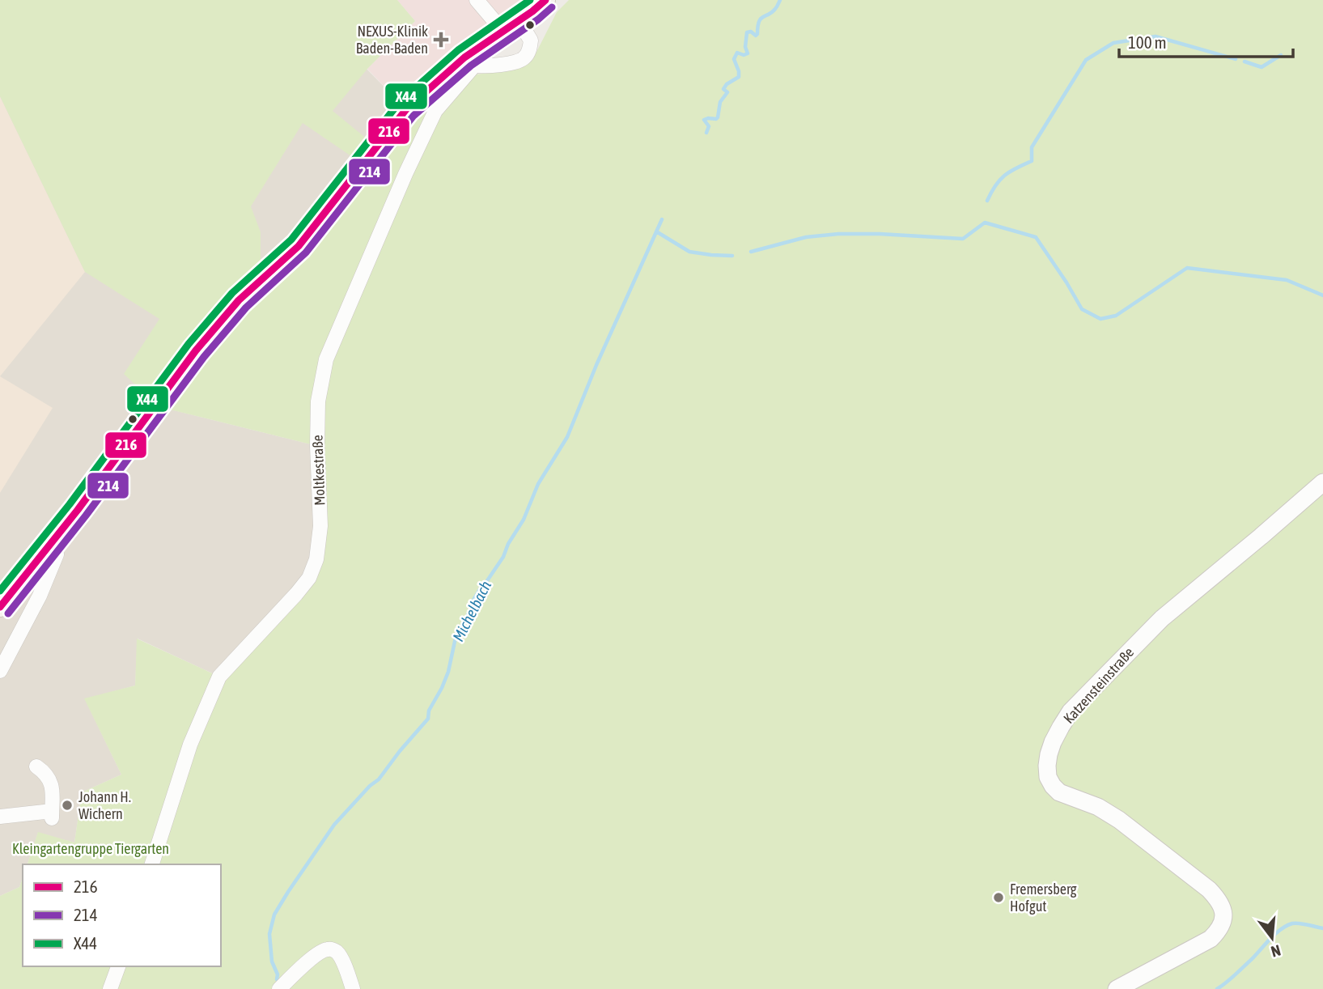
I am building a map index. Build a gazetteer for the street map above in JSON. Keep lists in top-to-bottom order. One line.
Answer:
{"streets":{"street":["Moltkestraße","Katzensteinstraße"]},"water":["Michelbach"],"parks":["Kleingartengruppe Tiergarten"],"places":{"health":["NEXUS-Klinik Baden-Baden"],"other":["Johann H. Wichern","Fremersberg Hofgut"]},"lines":["transit line 216","transit line X44","transit line 214"],"legend":["216","214","X44"],"scale_bar":"100 m","north":"bottom"}
